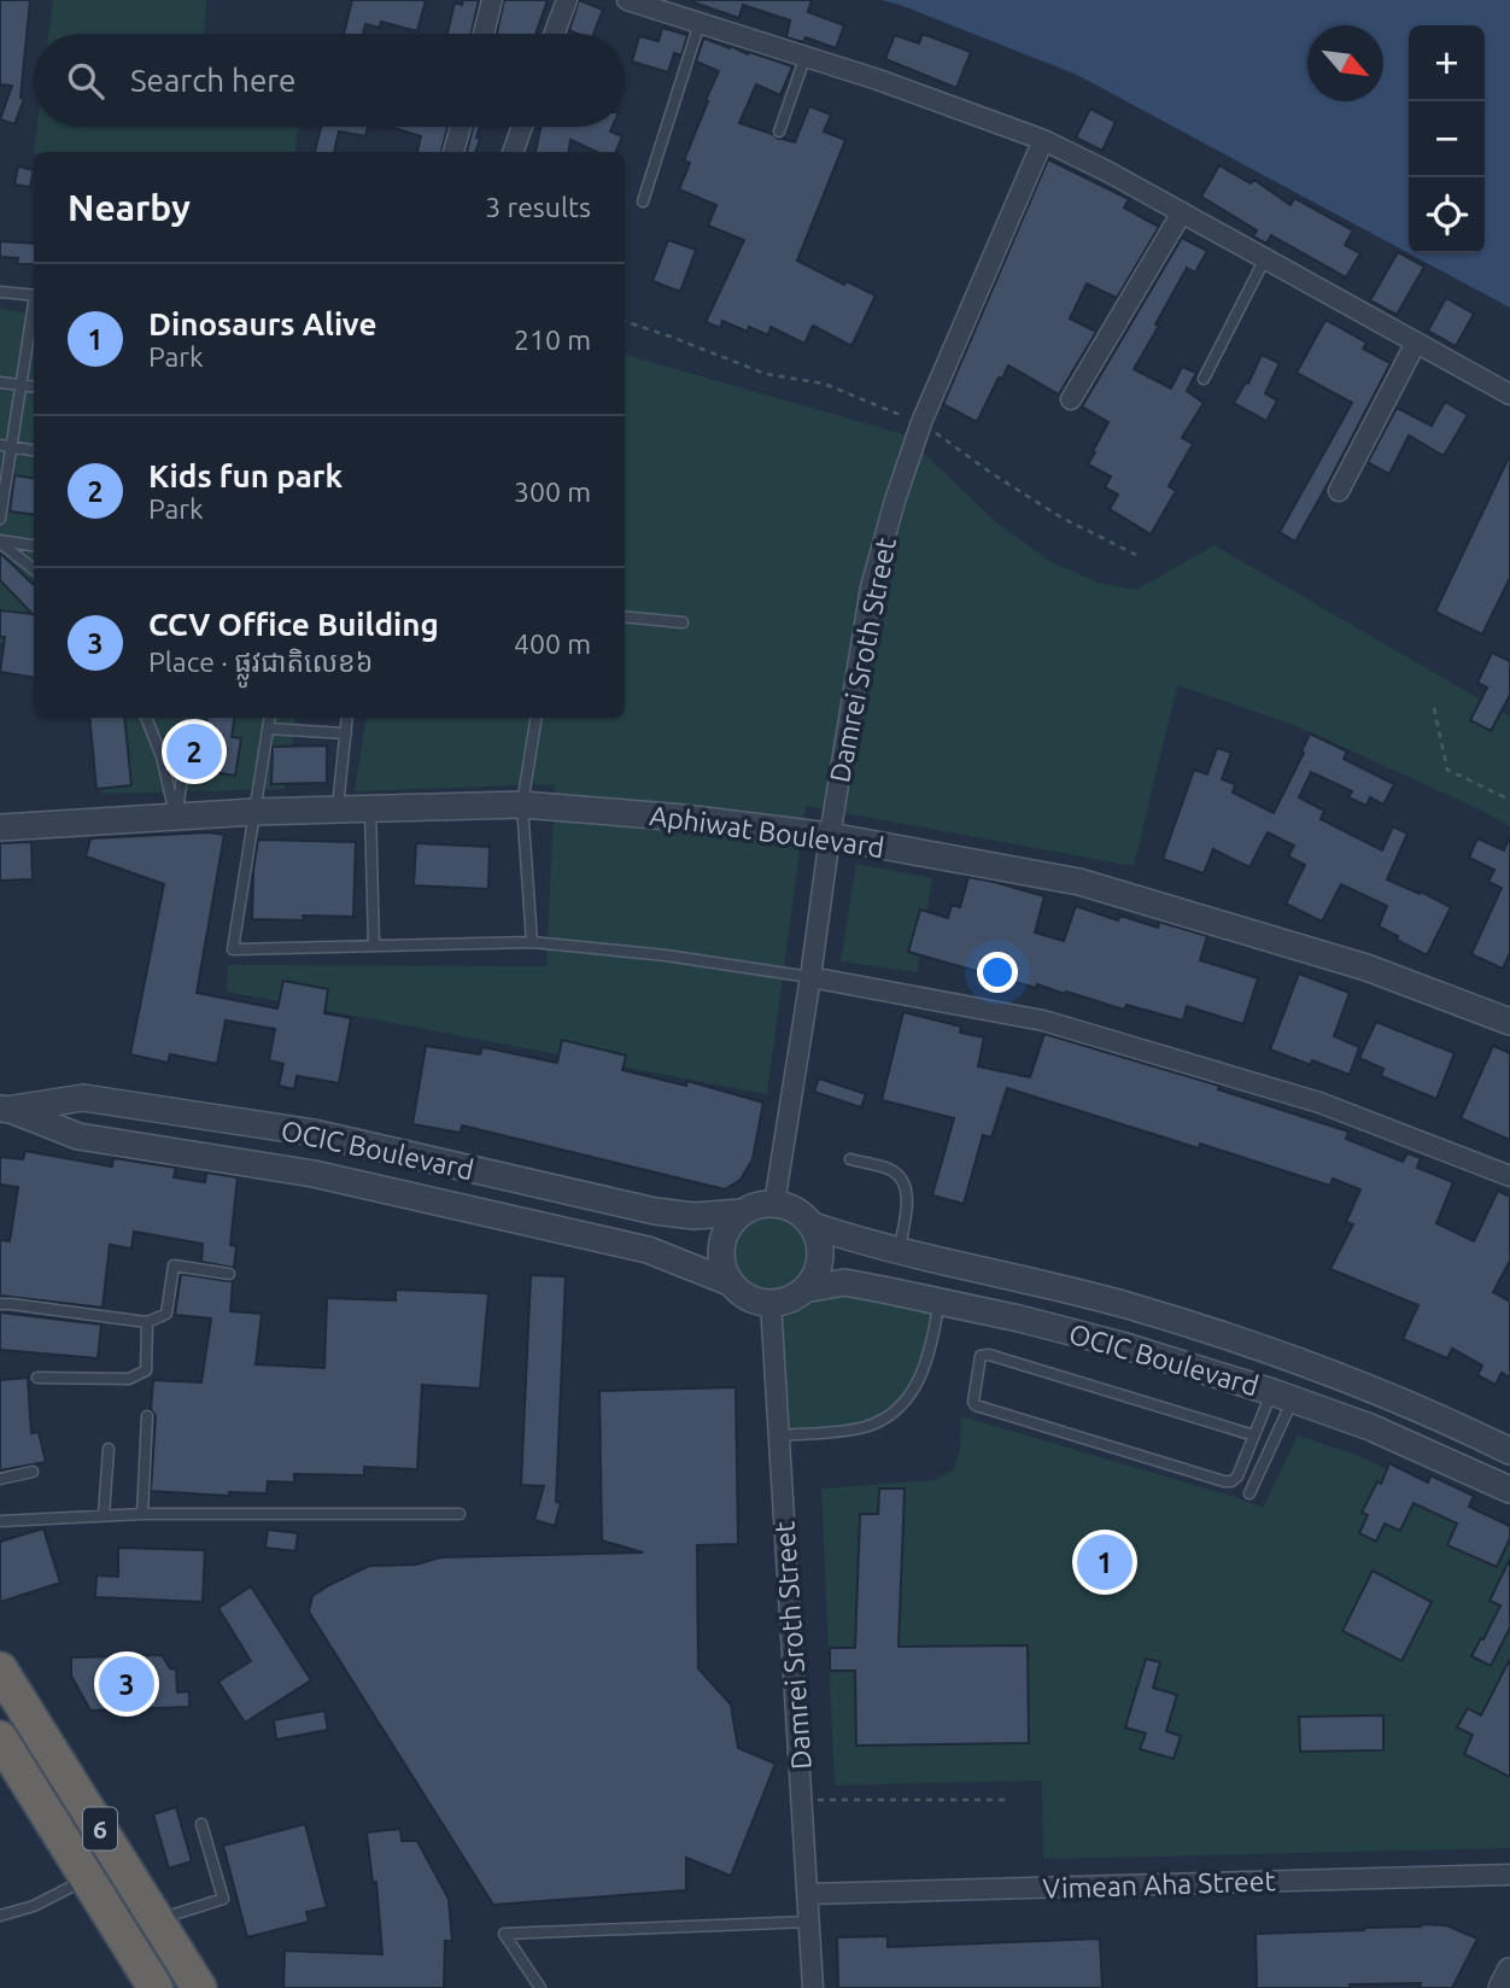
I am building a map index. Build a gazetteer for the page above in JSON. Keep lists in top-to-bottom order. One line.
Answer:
{"streets":{"highway":["6"],"street":["Damrei Sroth Street","Aphiwat Boulevard","OCIC Boulevard","Vimean Aha Street"]},"crossings":[["Damrei Sroth Street","Aphiwat Boulevard"],["Damrei Sroth Street","OCIC Boulevard"],["Damrei Sroth Street","Vimean Aha Street"]],"north":"bottom right","page":{"map_buttons":["+","−"],"search":"Search here","heading":["Nearby","3 results"],"list":[{"mark":"1","name":"Dinosaurs Alive","note":"Park","value":"210 m"},{"mark":"2","name":"Kids fun park","note":"Park","value":"300 m"},{"mark":"3","name":"CCV Office Building","note":"Place · ផ្លូវជាតិលេខ៦","value":"400 m"}],"pins":["2","1","3"]}}
